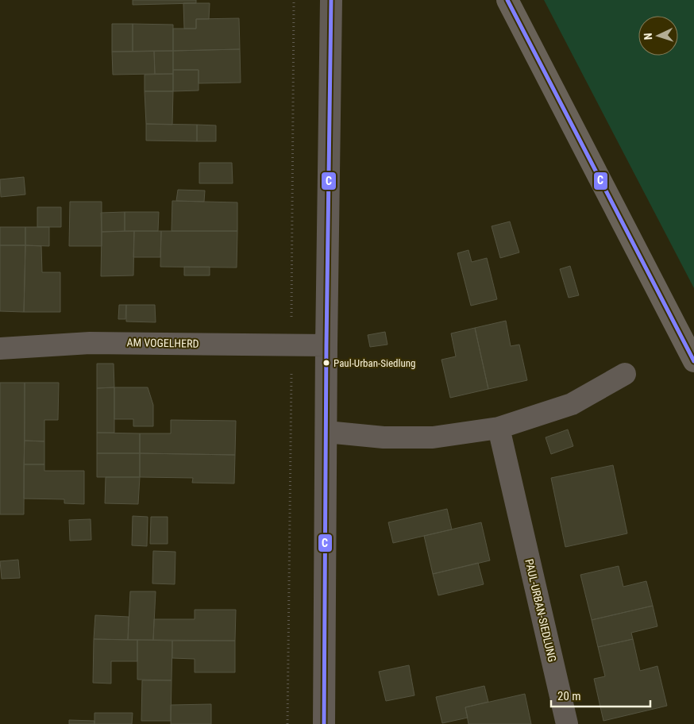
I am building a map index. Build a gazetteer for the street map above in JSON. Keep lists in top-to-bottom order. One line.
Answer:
{"streets":{"street":["AM VOGELHERD","PAUL-URBAN-SIEDLUNG"]},"places":["Paul-Urban-Siedlung"],"lines":["transit line C"],"scale_bar":"20 m","north":"left"}
